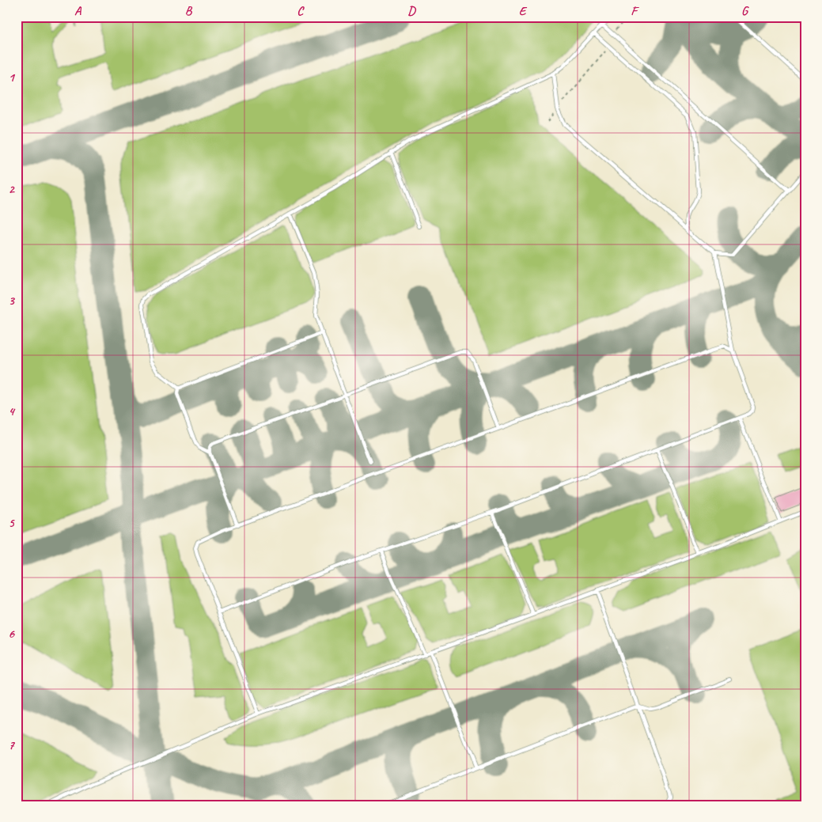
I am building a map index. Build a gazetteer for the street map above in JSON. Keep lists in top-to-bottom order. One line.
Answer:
{"grid":{"columns":["A","B","C","D","E","F","G"],"rows":["1","2","3","4","5","6","7"]}}
